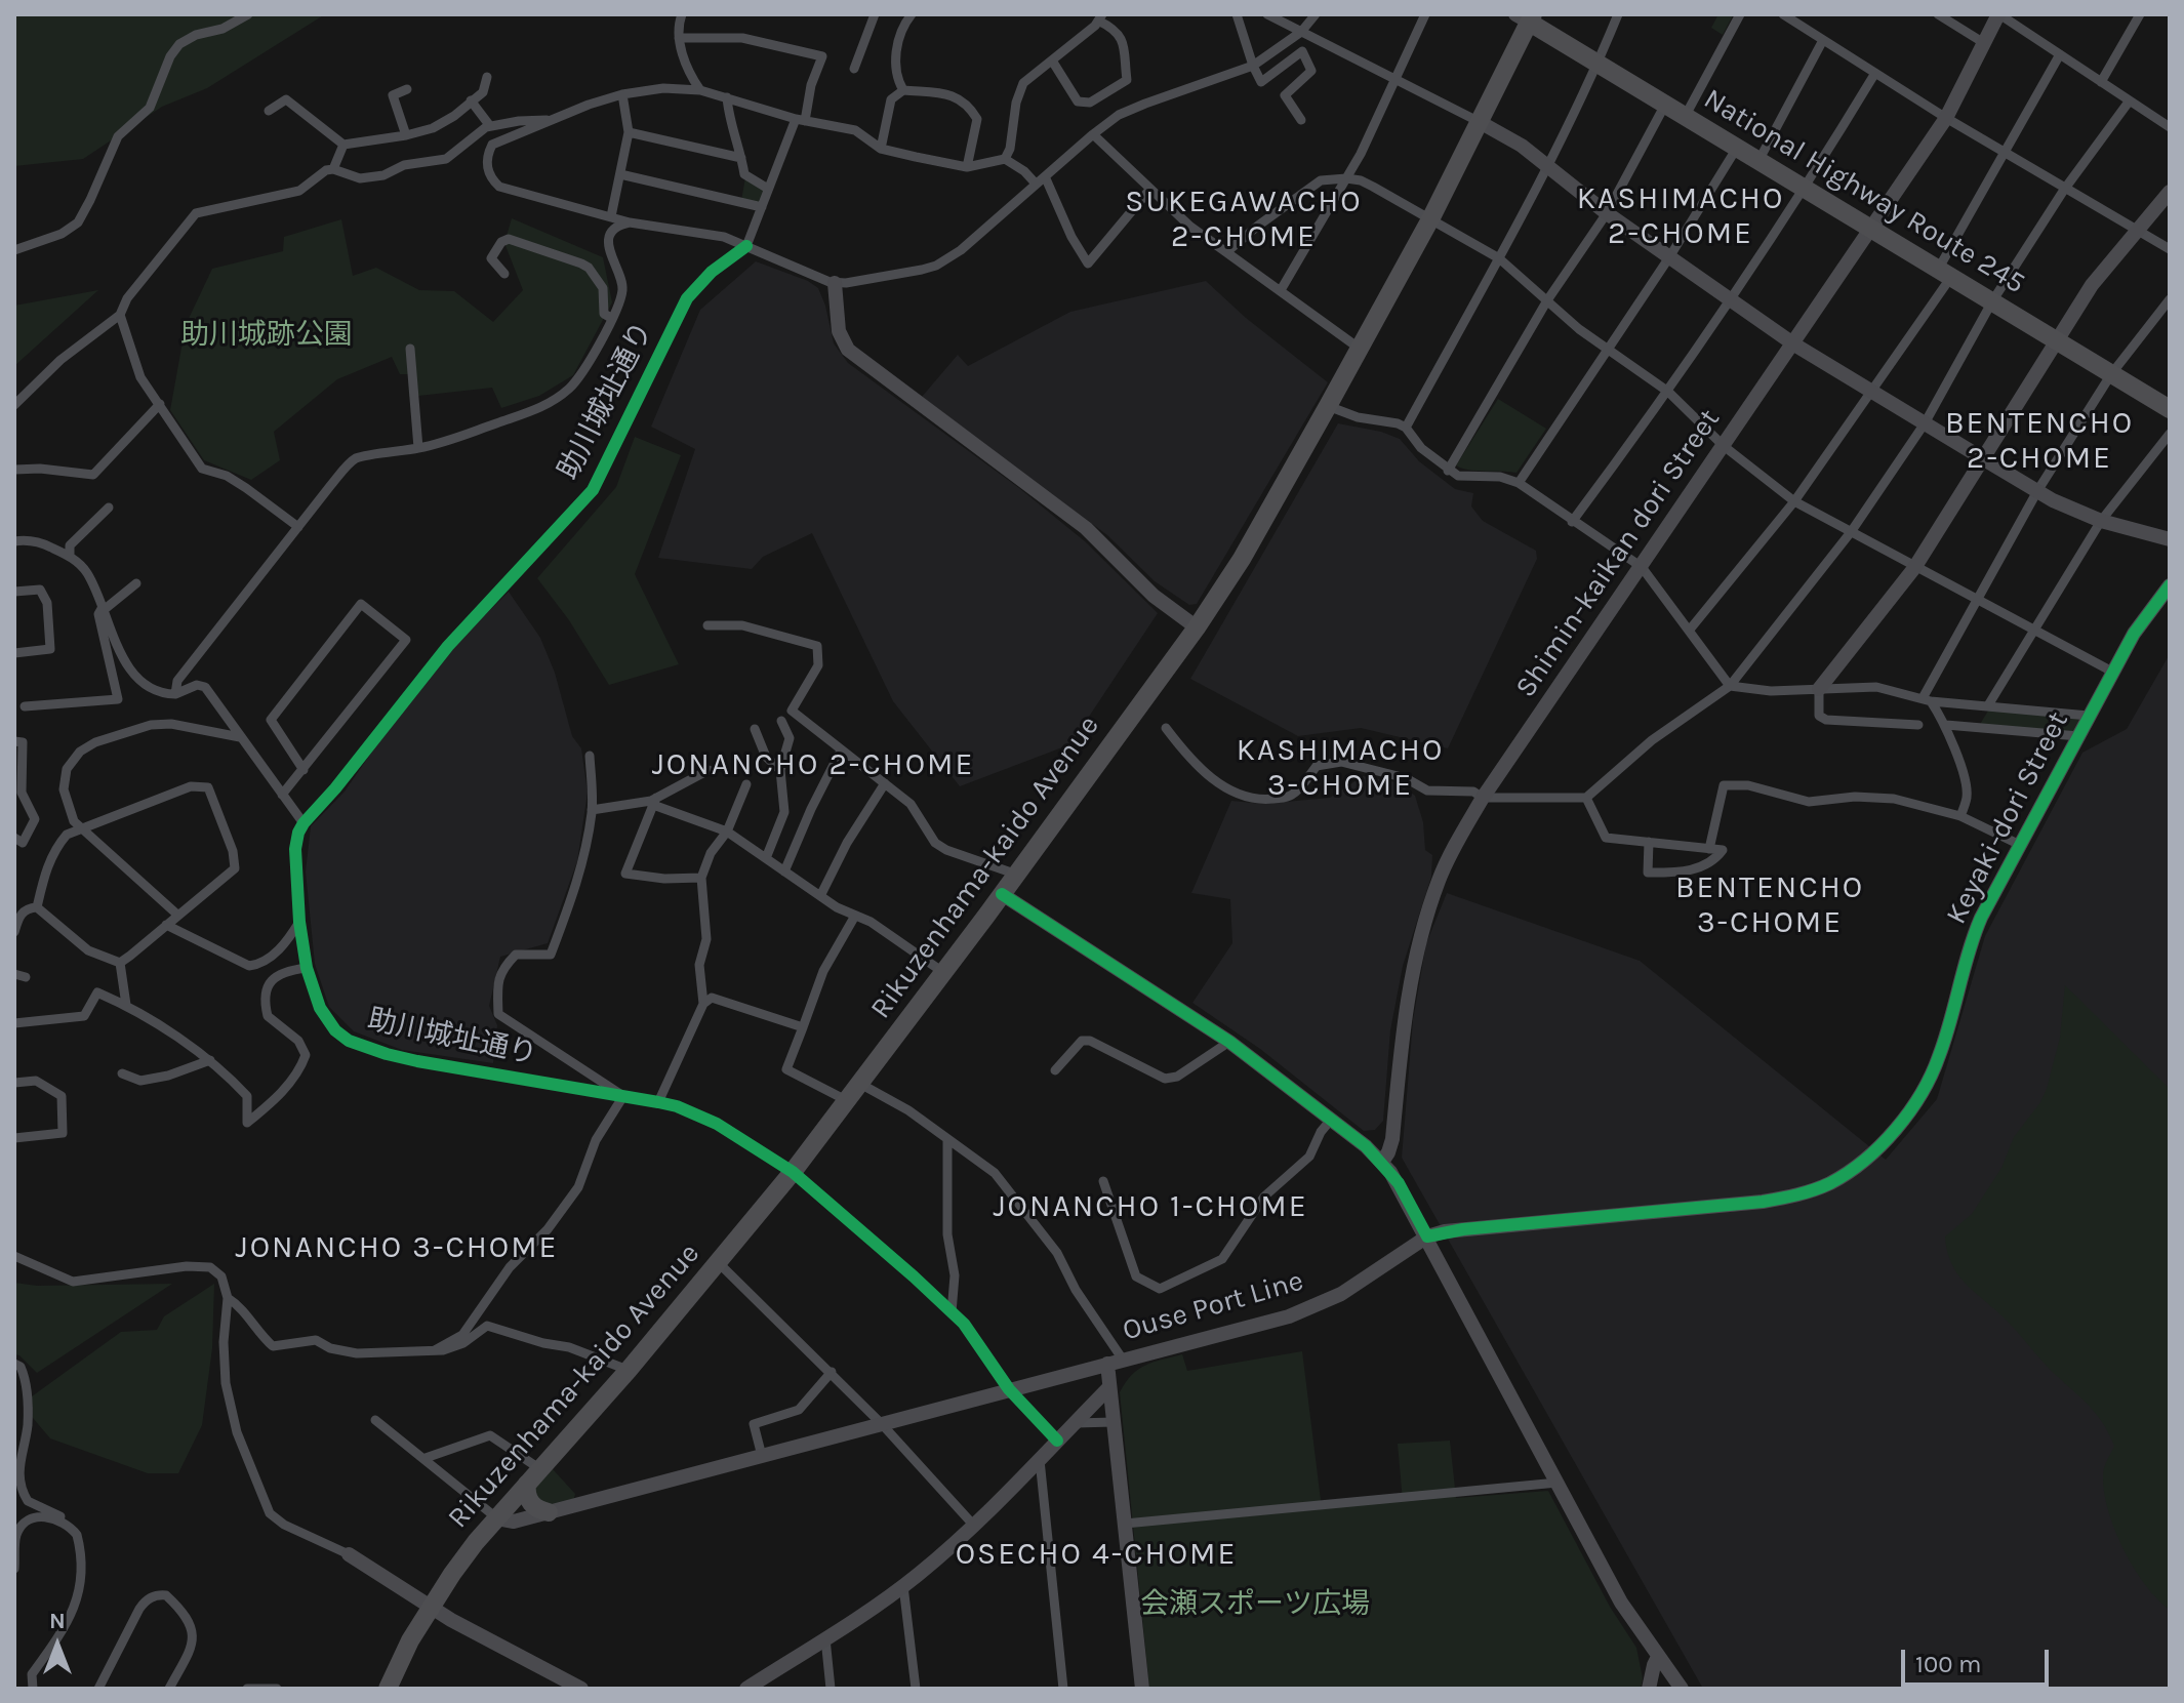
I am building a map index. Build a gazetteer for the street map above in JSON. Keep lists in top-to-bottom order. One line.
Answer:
{"streets":{"highway":["National Highway Route 245","Rikuzenhama-kaido Avenue"],"street":["助川城址通り","Shimin-kaikan dori Street","Keyaki-dori Street","Ouse Port Line"]},"crossings":[["National Highway Route 245","Shimin-kaikan dori Street"],["National Highway Route 245","Rikuzenhama-kaido Avenue"],["助川城址通り","Rikuzenhama-kaido Avenue"],["助川城址通り","Ouse Port Line"],["Keyaki-dori Street","Ouse Port Line"],["Rikuzenhama-kaido Avenue","Ouse Port Line"]],"districts":["KASHIMACHO 2-CHOME","SUKEGAWACHO 2-CHOME","BENTENCHO 2-CHOME","KASHIMACHO 3-CHOME","JONANCHO 2-CHOME","BENTENCHO 3-CHOME","JONANCHO 1-CHOME","JONANCHO 3-CHOME","OSECHO 4-CHOME"],"parks":["助川城跡公園","会瀬スポーツ広場"],"scale_bar":"100 m","north":"top"}
